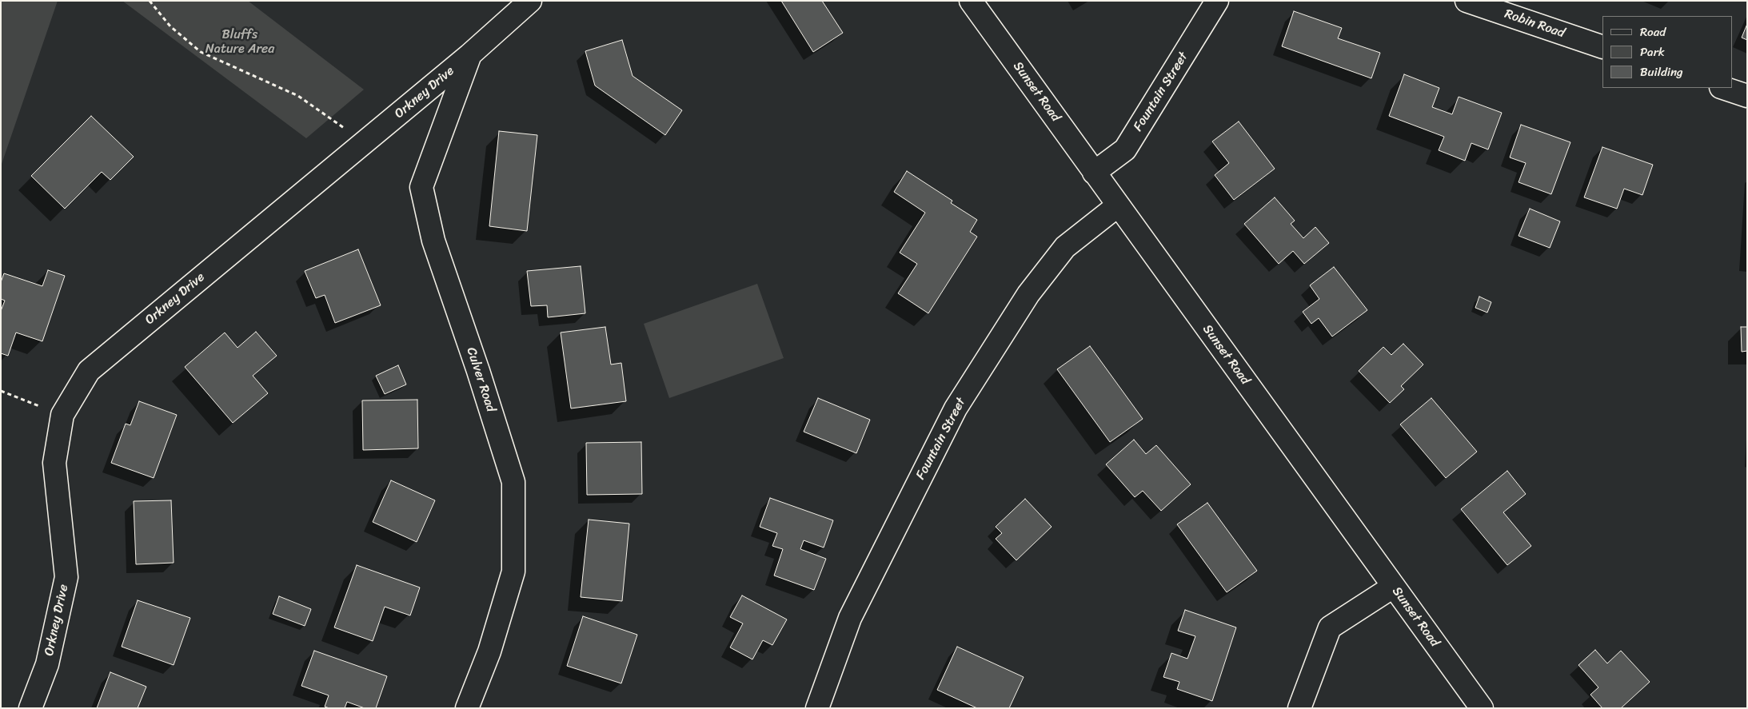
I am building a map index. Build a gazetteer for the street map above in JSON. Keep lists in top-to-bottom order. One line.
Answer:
{"streets":{"street":["Robin Road","Sunset Road","Fountain Street","Orkney Drive","Culver Road"]},"crossings":[["Sunset Road","Fountain Street"],["Orkney Drive","Culver Road"]],"parks":["Bluffs Nature Area"],"legend":["Road","Park","Building"]}
